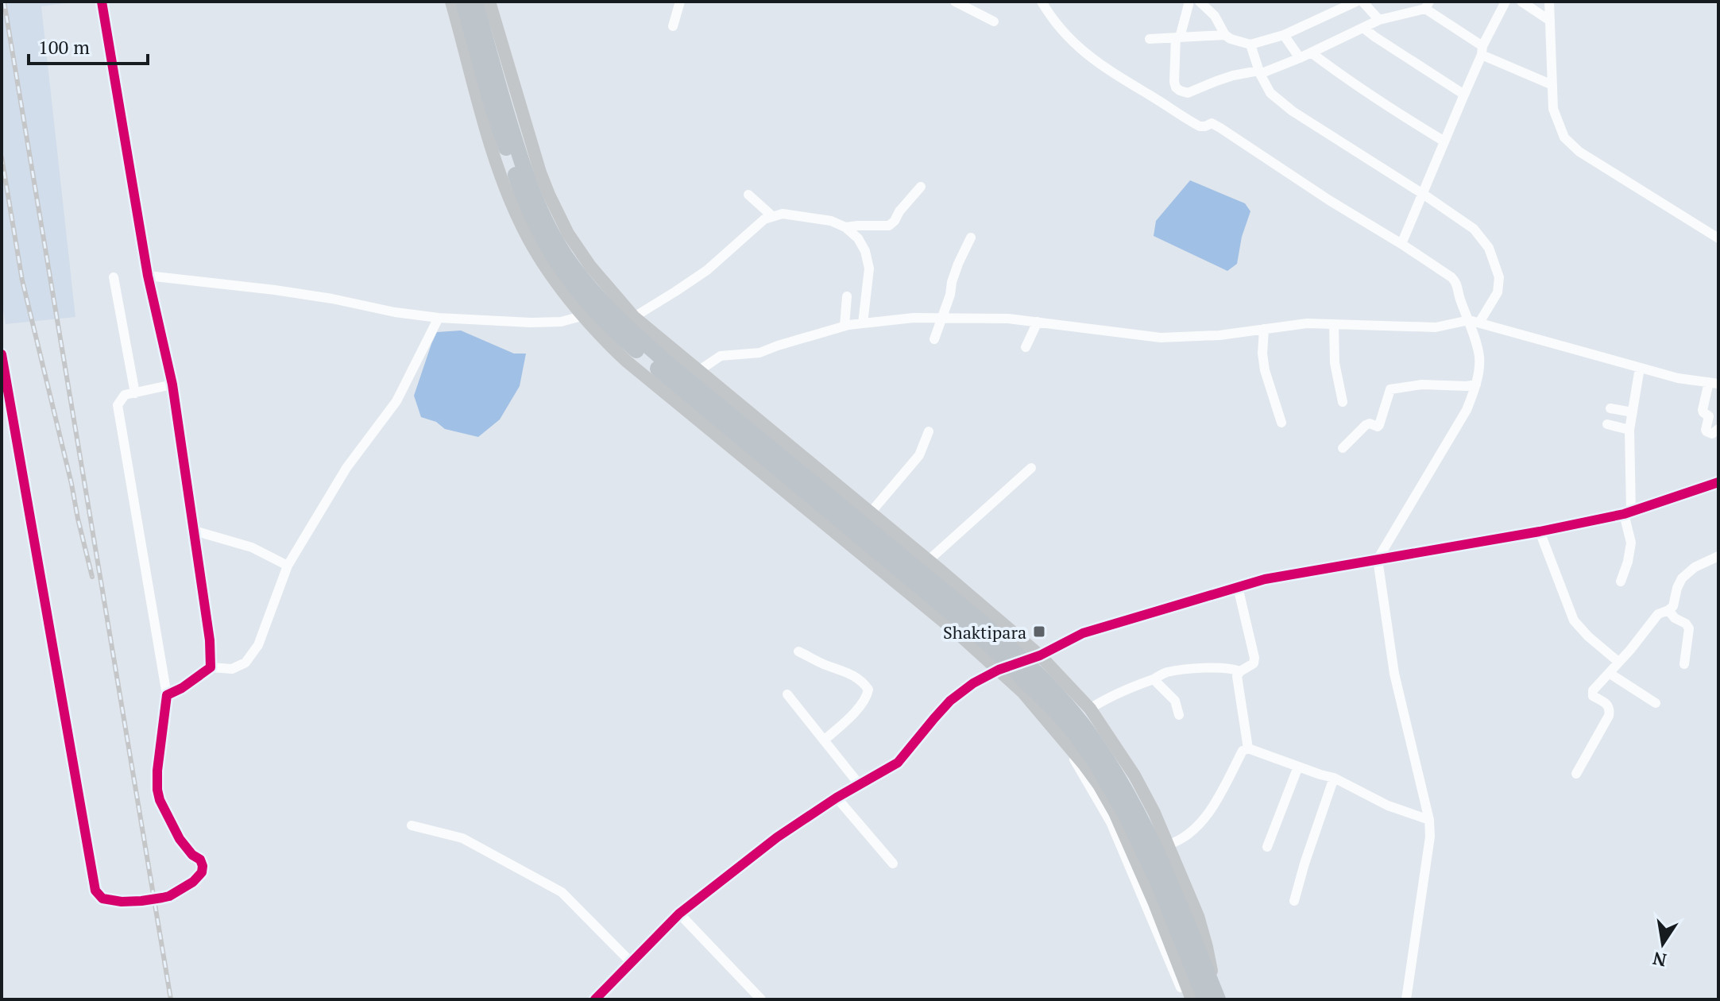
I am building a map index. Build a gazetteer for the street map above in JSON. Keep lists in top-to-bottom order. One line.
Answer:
{"places":{"transit":["Shaktipara"]},"scale_bar":"100 m","north":"bottom"}
